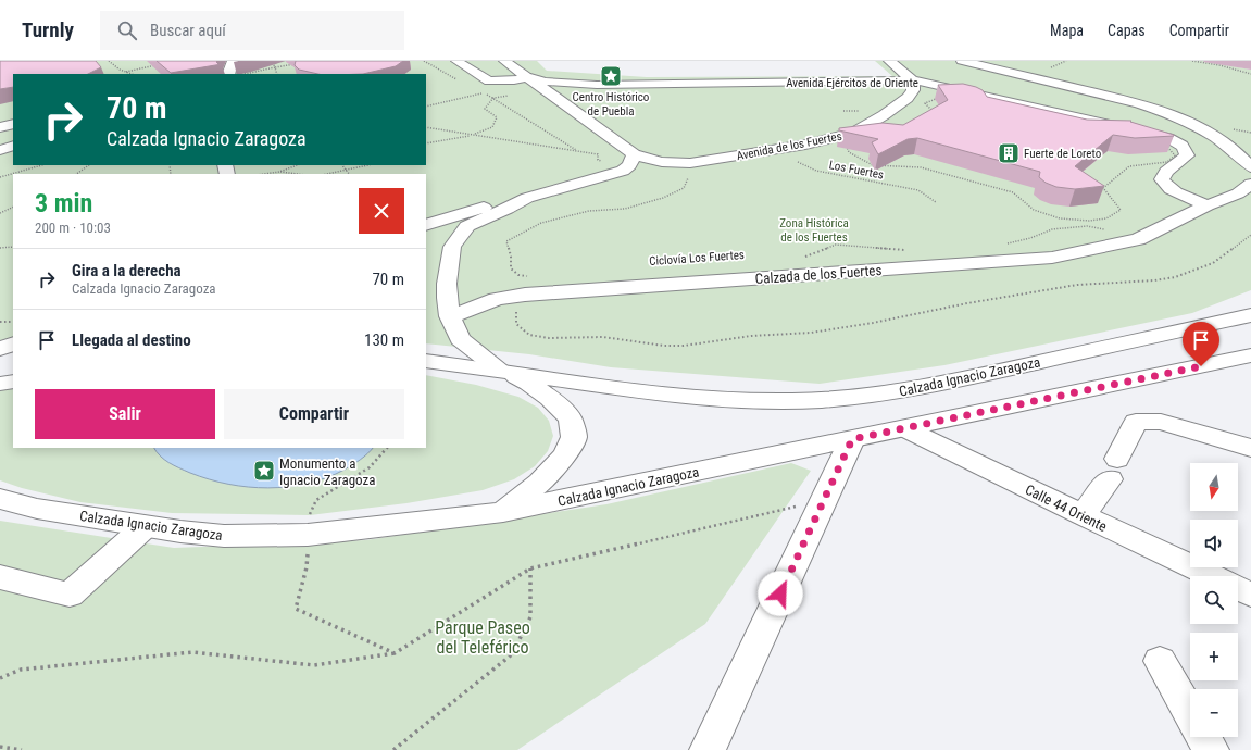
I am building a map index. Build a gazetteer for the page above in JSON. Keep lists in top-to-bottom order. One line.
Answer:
{"streets":{"main road":["Avenida Ejércitos de Oriente","Avenida de los Fuertes","Calzada de los Fuertes","Calzada Ignacio Zaragoza","Calle 44 Oriente"],"path":["Los Fuertes"]},"crossings":[["Avenida Ejércitos de Oriente","Avenida de los Fuertes"],["Avenida Ejércitos de Oriente","Calzada de los Fuertes"],["Calzada Ignacio Zaragoza","Calle 44 Oriente"]],"parks":["Zona Histórica de los Fuertes","Parque Paseo del Teleférico"],"places":{"place":["Centro Histórico de Puebla","Monumento a Ignacio Zaragoza"],"building":["Fuerte de Loreto"]},"north":"bottom","page":{"header":"Turnly","search":"Buscar aquí","nav":["Mapa","Capas","Compartir"],"turn":["70 m","Calzada Ignacio Zaragoza"],"heading":["3 min","200 m · 10:03"],"list":[{"name":"Gira a la derecha","note":"Calzada Ignacio Zaragoza","value":"70 m"},{"name":"Llegada al destino","value":"130 m"}],"buttons":["Salir","Compartir"],"map_buttons":["+","−"]}}
